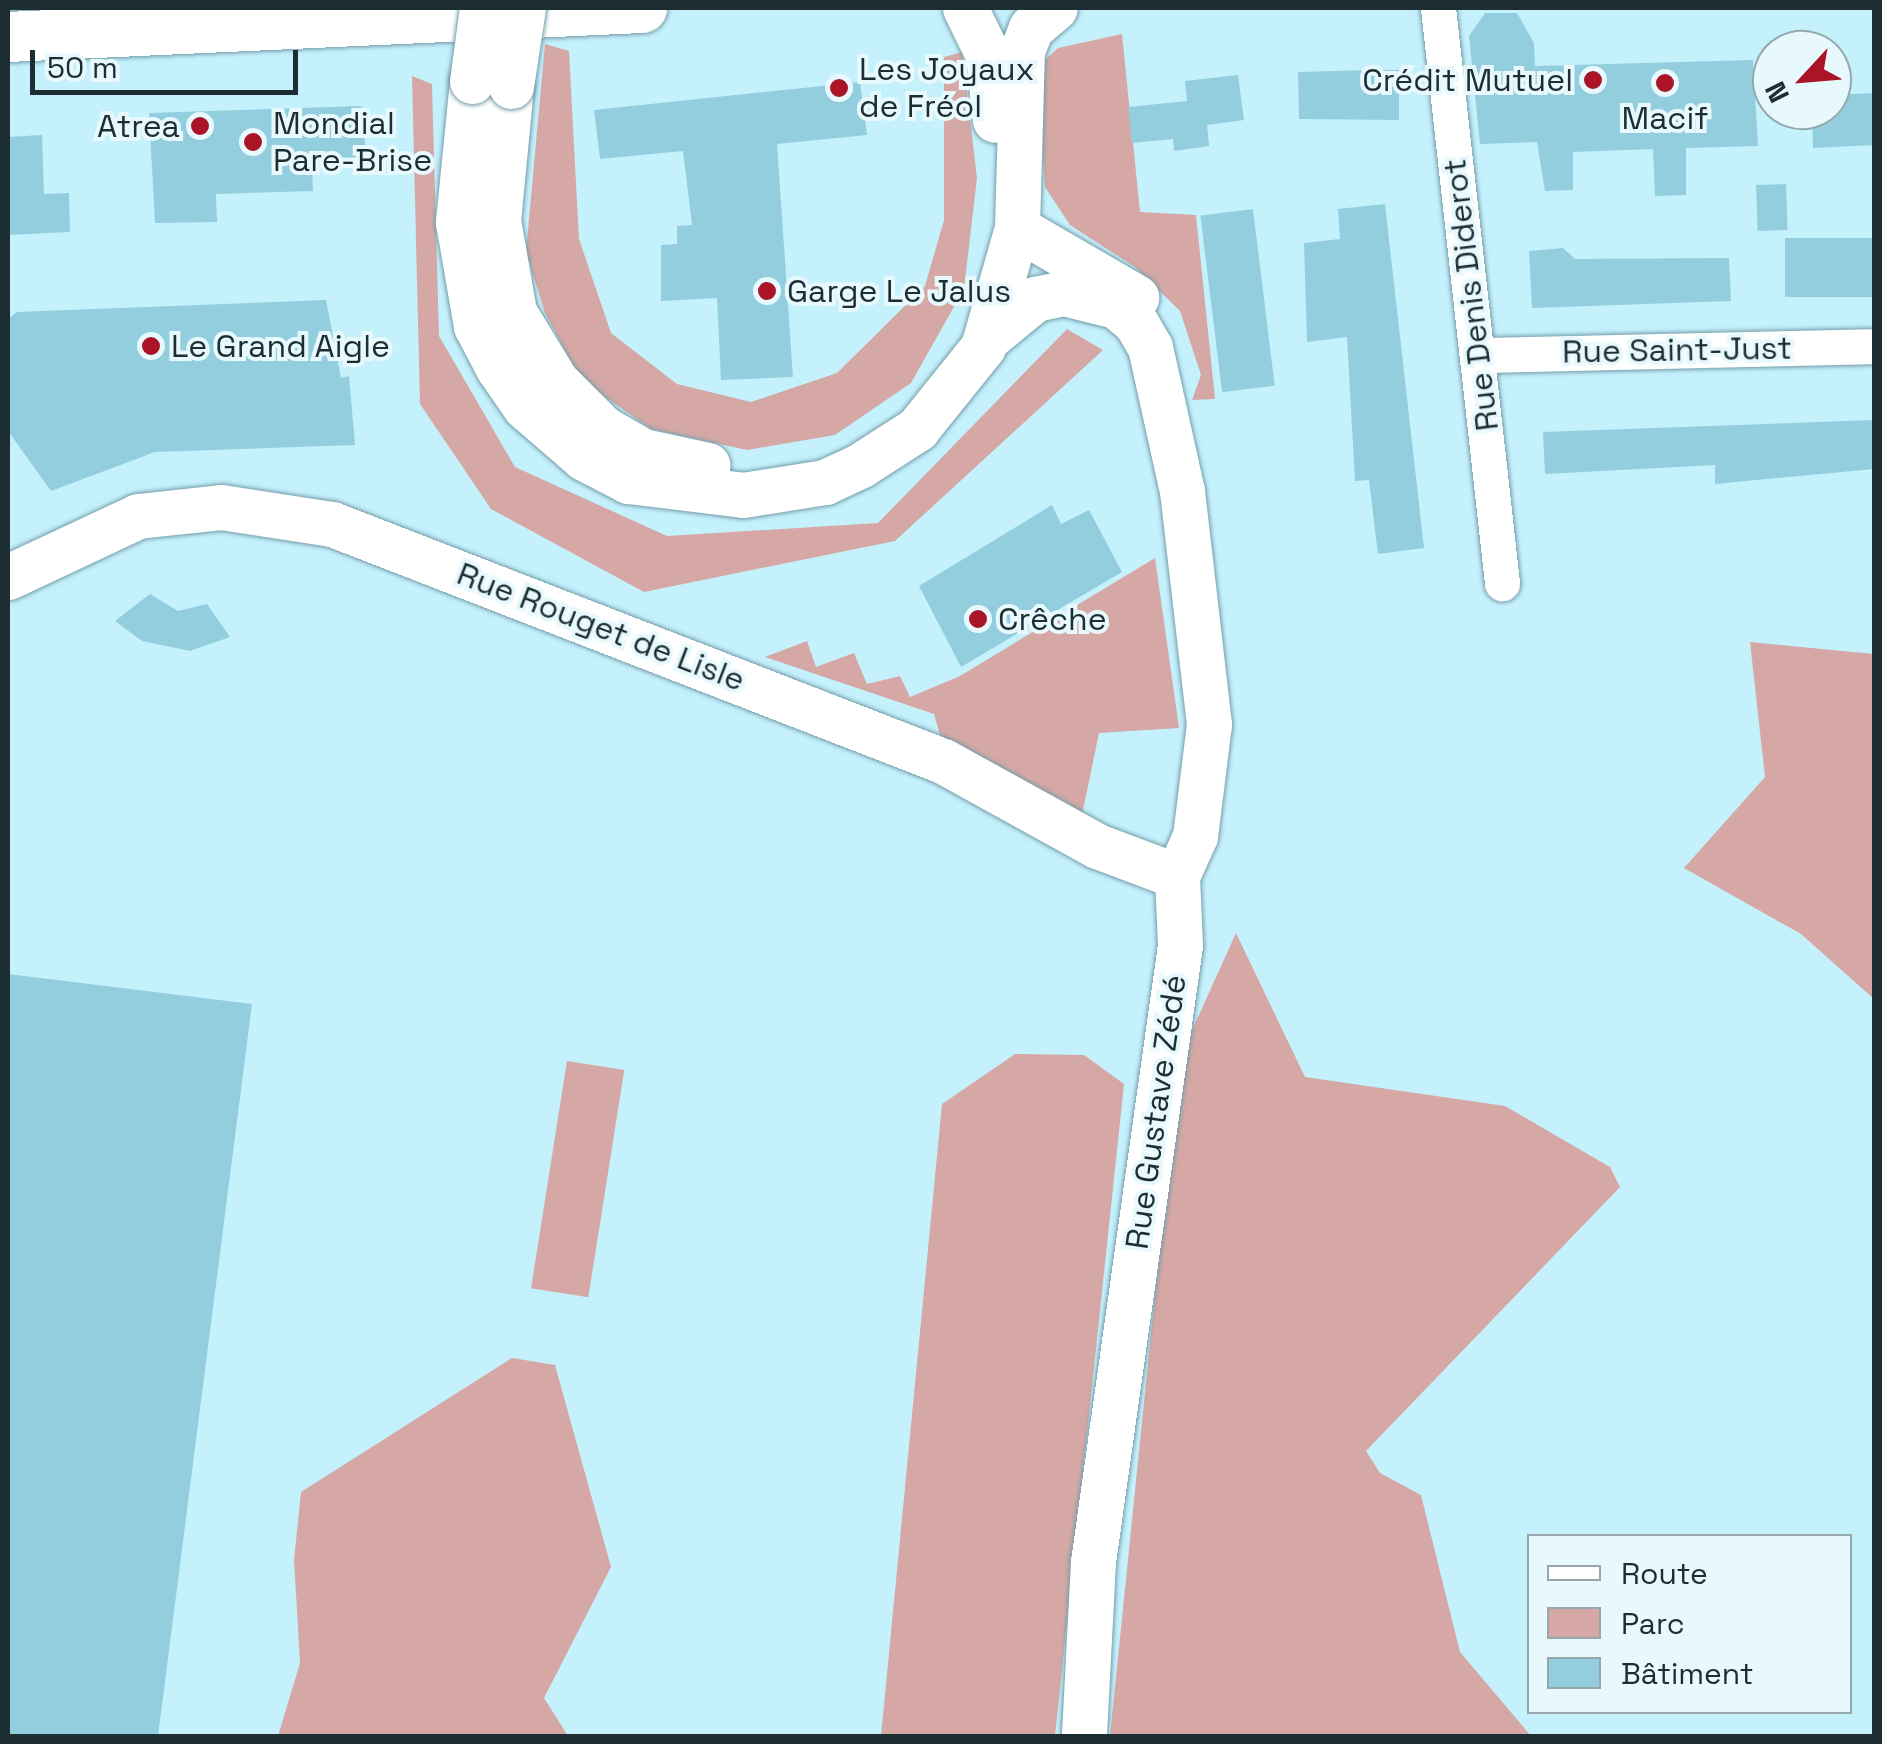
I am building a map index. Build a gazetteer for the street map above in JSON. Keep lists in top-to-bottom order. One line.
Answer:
{"streets":{"street":["Rue Denis Diderot","Rue Saint-Just","Rue Rouget de Lisle","Rue Gustave Zédé"]},"crossings":[["Rue Denis Diderot","Rue Saint-Just"],["Rue Rouget de Lisle","Rue Gustave Zédé"]],"places":["Crédit Mutuel","Macif","Les Joyaux de Fréol","Atrea","Mondial Pare-Brise","Garge Le Jalus","Le Grand Aigle","Crêche"],"legend":["Route","Parc","Bâtiment"],"scale_bar":"50 m","north":"bottom left"}
